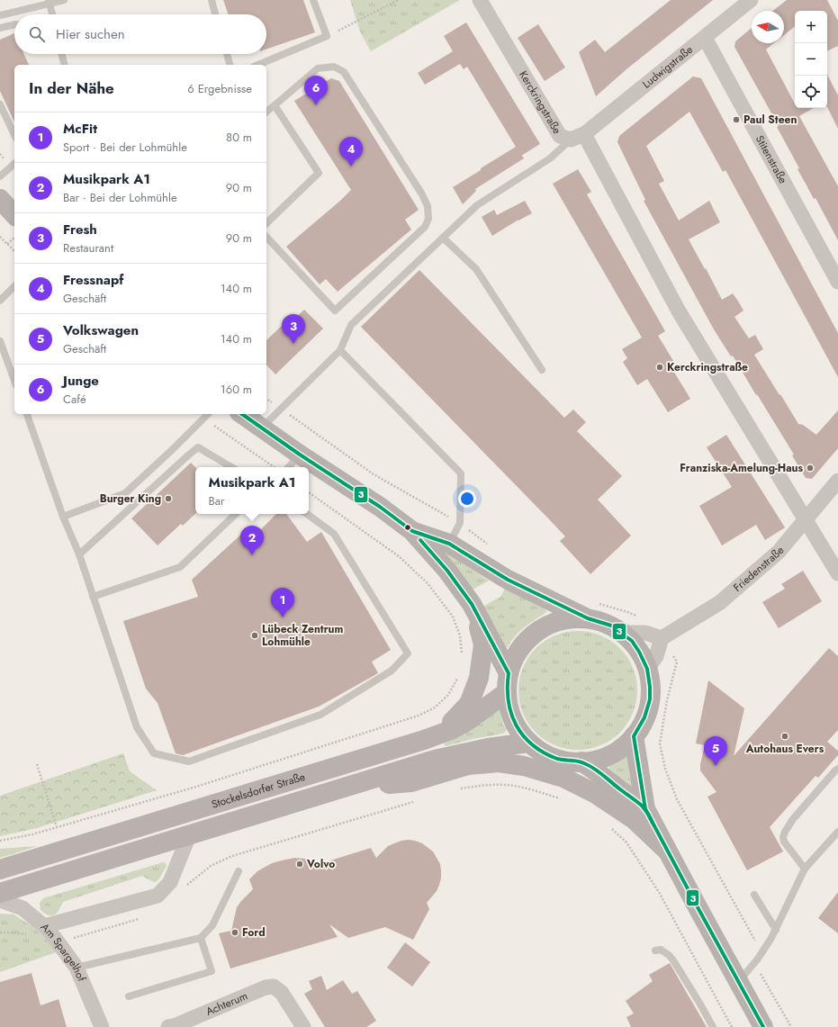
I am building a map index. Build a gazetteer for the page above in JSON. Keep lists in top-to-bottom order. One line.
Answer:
{"streets":{"main road":["Stockelsdorfer Straße"],"street":["Ludwigstraße","Kerckringstraße","Stitenstraße","Friedenstraße","Am Spargelhof","Achterum"]},"crossings":[["Ludwigstraße","Kerckringstraße"],["Ludwigstraße","Stitenstraße"],["Kerckringstraße","Friedenstraße"]],"places":["Paul Steen","Kerckringstraße","Franziska-Amelung-Haus","Burger King","Lübeck Zentrum Lohmühle","Autohaus Evers","Volvo","Ford"],"lines":["transit line 3"],"north":"left","page":{"map_buttons":["+","−"],"search":"Hier suchen","heading":["In der Nähe","6 Ergebnisse"],"pins":["6","4","3","2","1","5"],"list":[{"mark":"1","name":"McFit","note":"Sport · Bei der Lohmühle","value":"80 m"},{"mark":"2","name":"Musikpark A1","note":"Bar · Bei der Lohmühle","value":"90 m"},{"mark":"3","name":"Fresh","note":"Restaurant","value":"90 m"},{"mark":"4","name":"Fressnapf","note":"Geschäft","value":"140 m"},{"mark":"5","name":"Volkswagen","note":"Geschäft","value":"140 m"},{"mark":"6","name":"Junge","note":"Café","value":"160 m"}],"popup":["Musikpark A1","Bar"]}}
